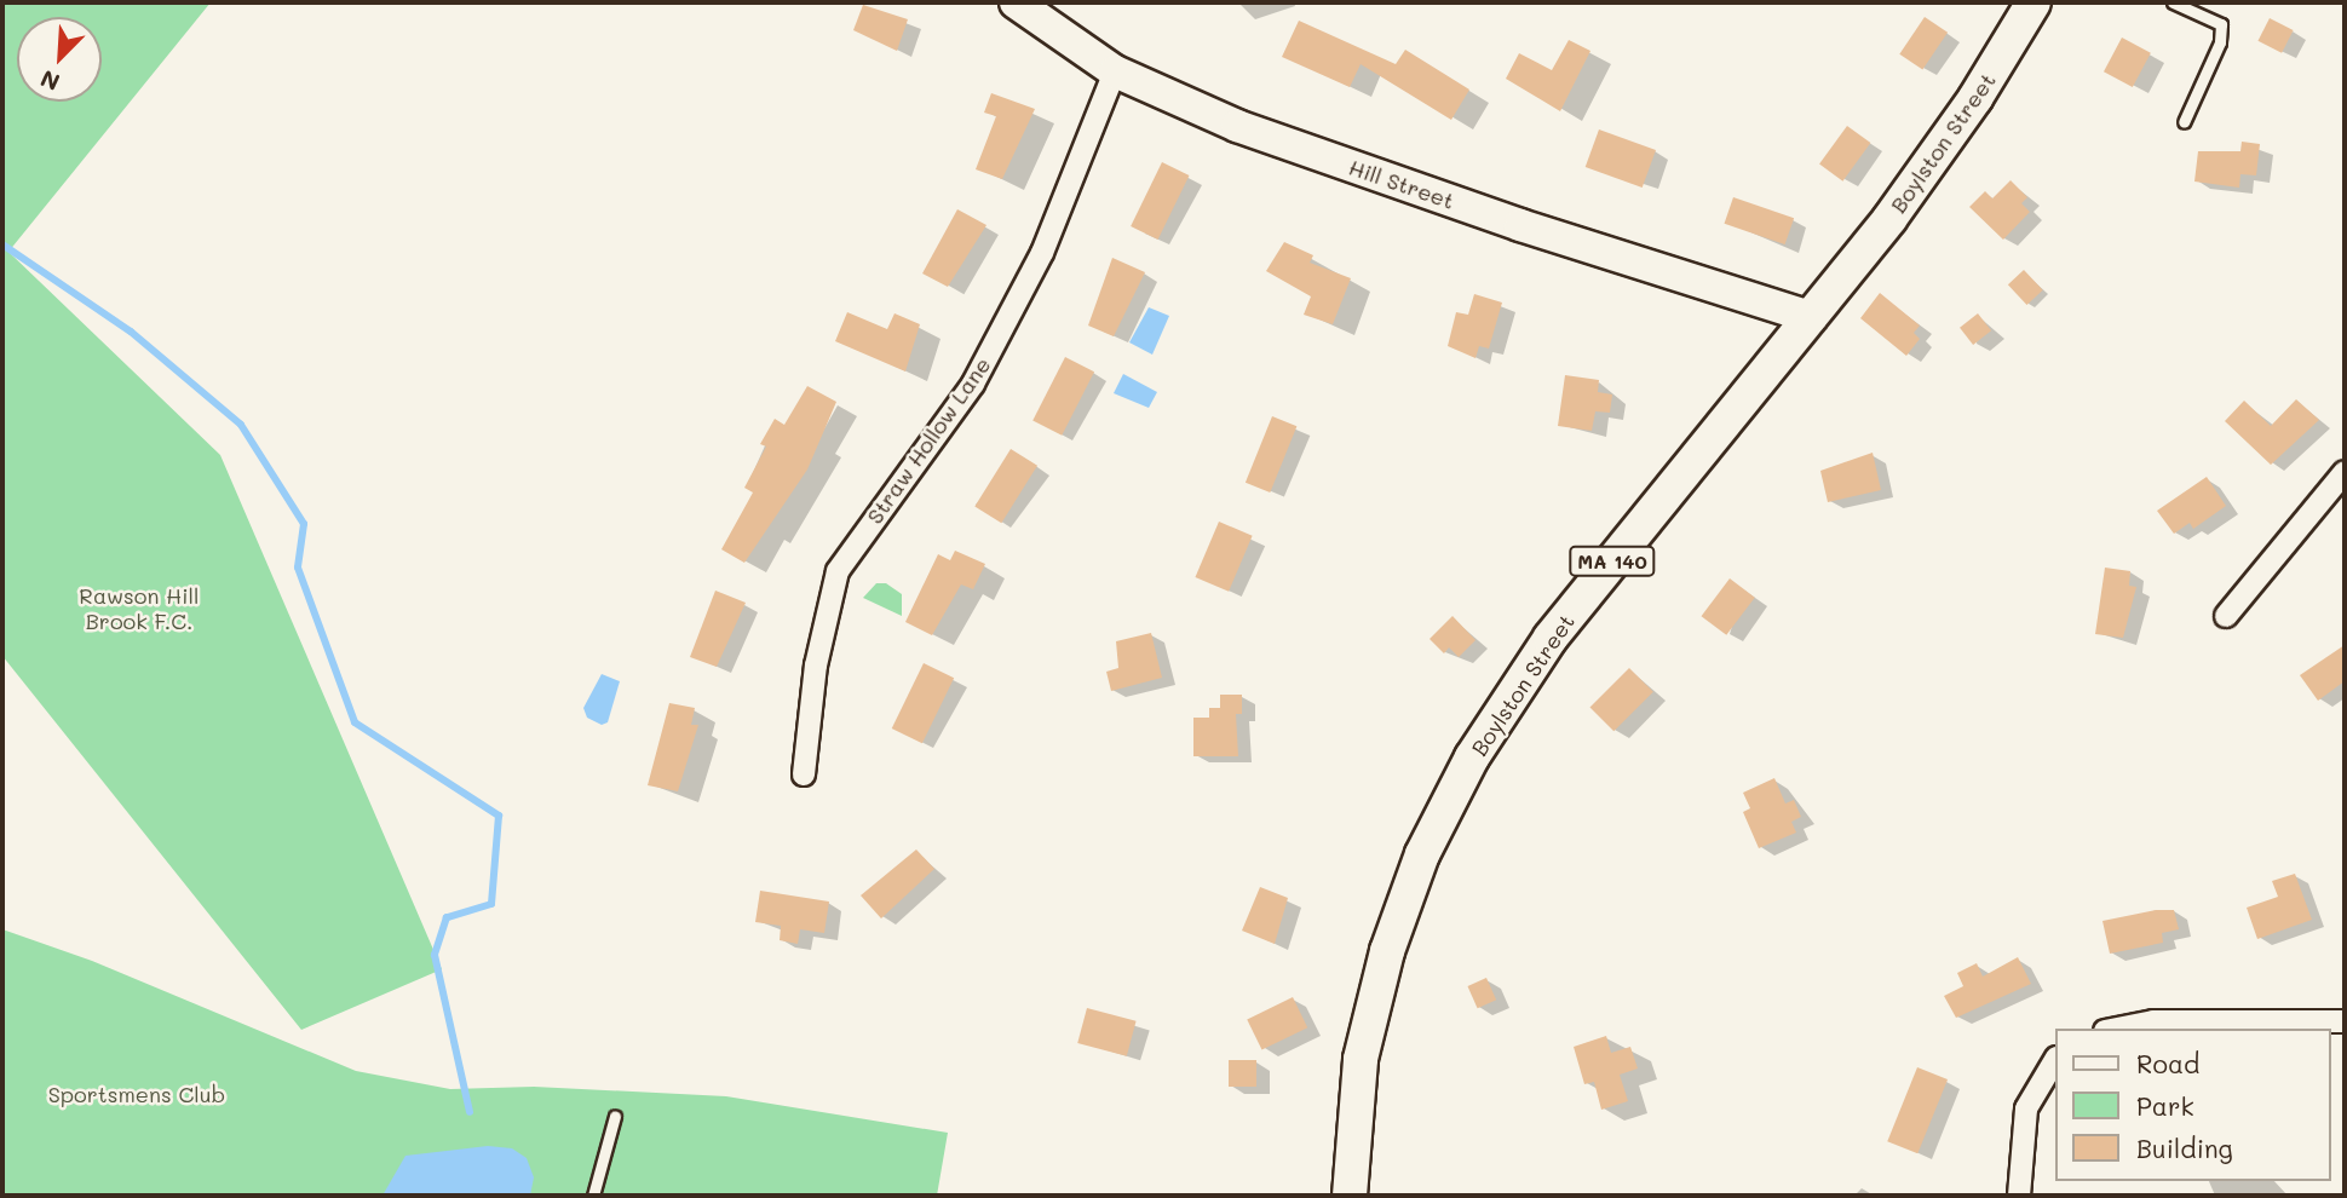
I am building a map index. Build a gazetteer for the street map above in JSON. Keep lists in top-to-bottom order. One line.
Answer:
{"streets":{"main road":["Boylston Street","MA 140"],"street":["Hill Street","Straw Hollow Lane"]},"crossings":[["Boylston Street","Hill Street"],["Hill Street","Straw Hollow Lane"]],"parks":["Rawson Hill Brook F.C.","Sportsmens Club"],"legend":["Road","Park","Building"],"north":"bottom left"}
